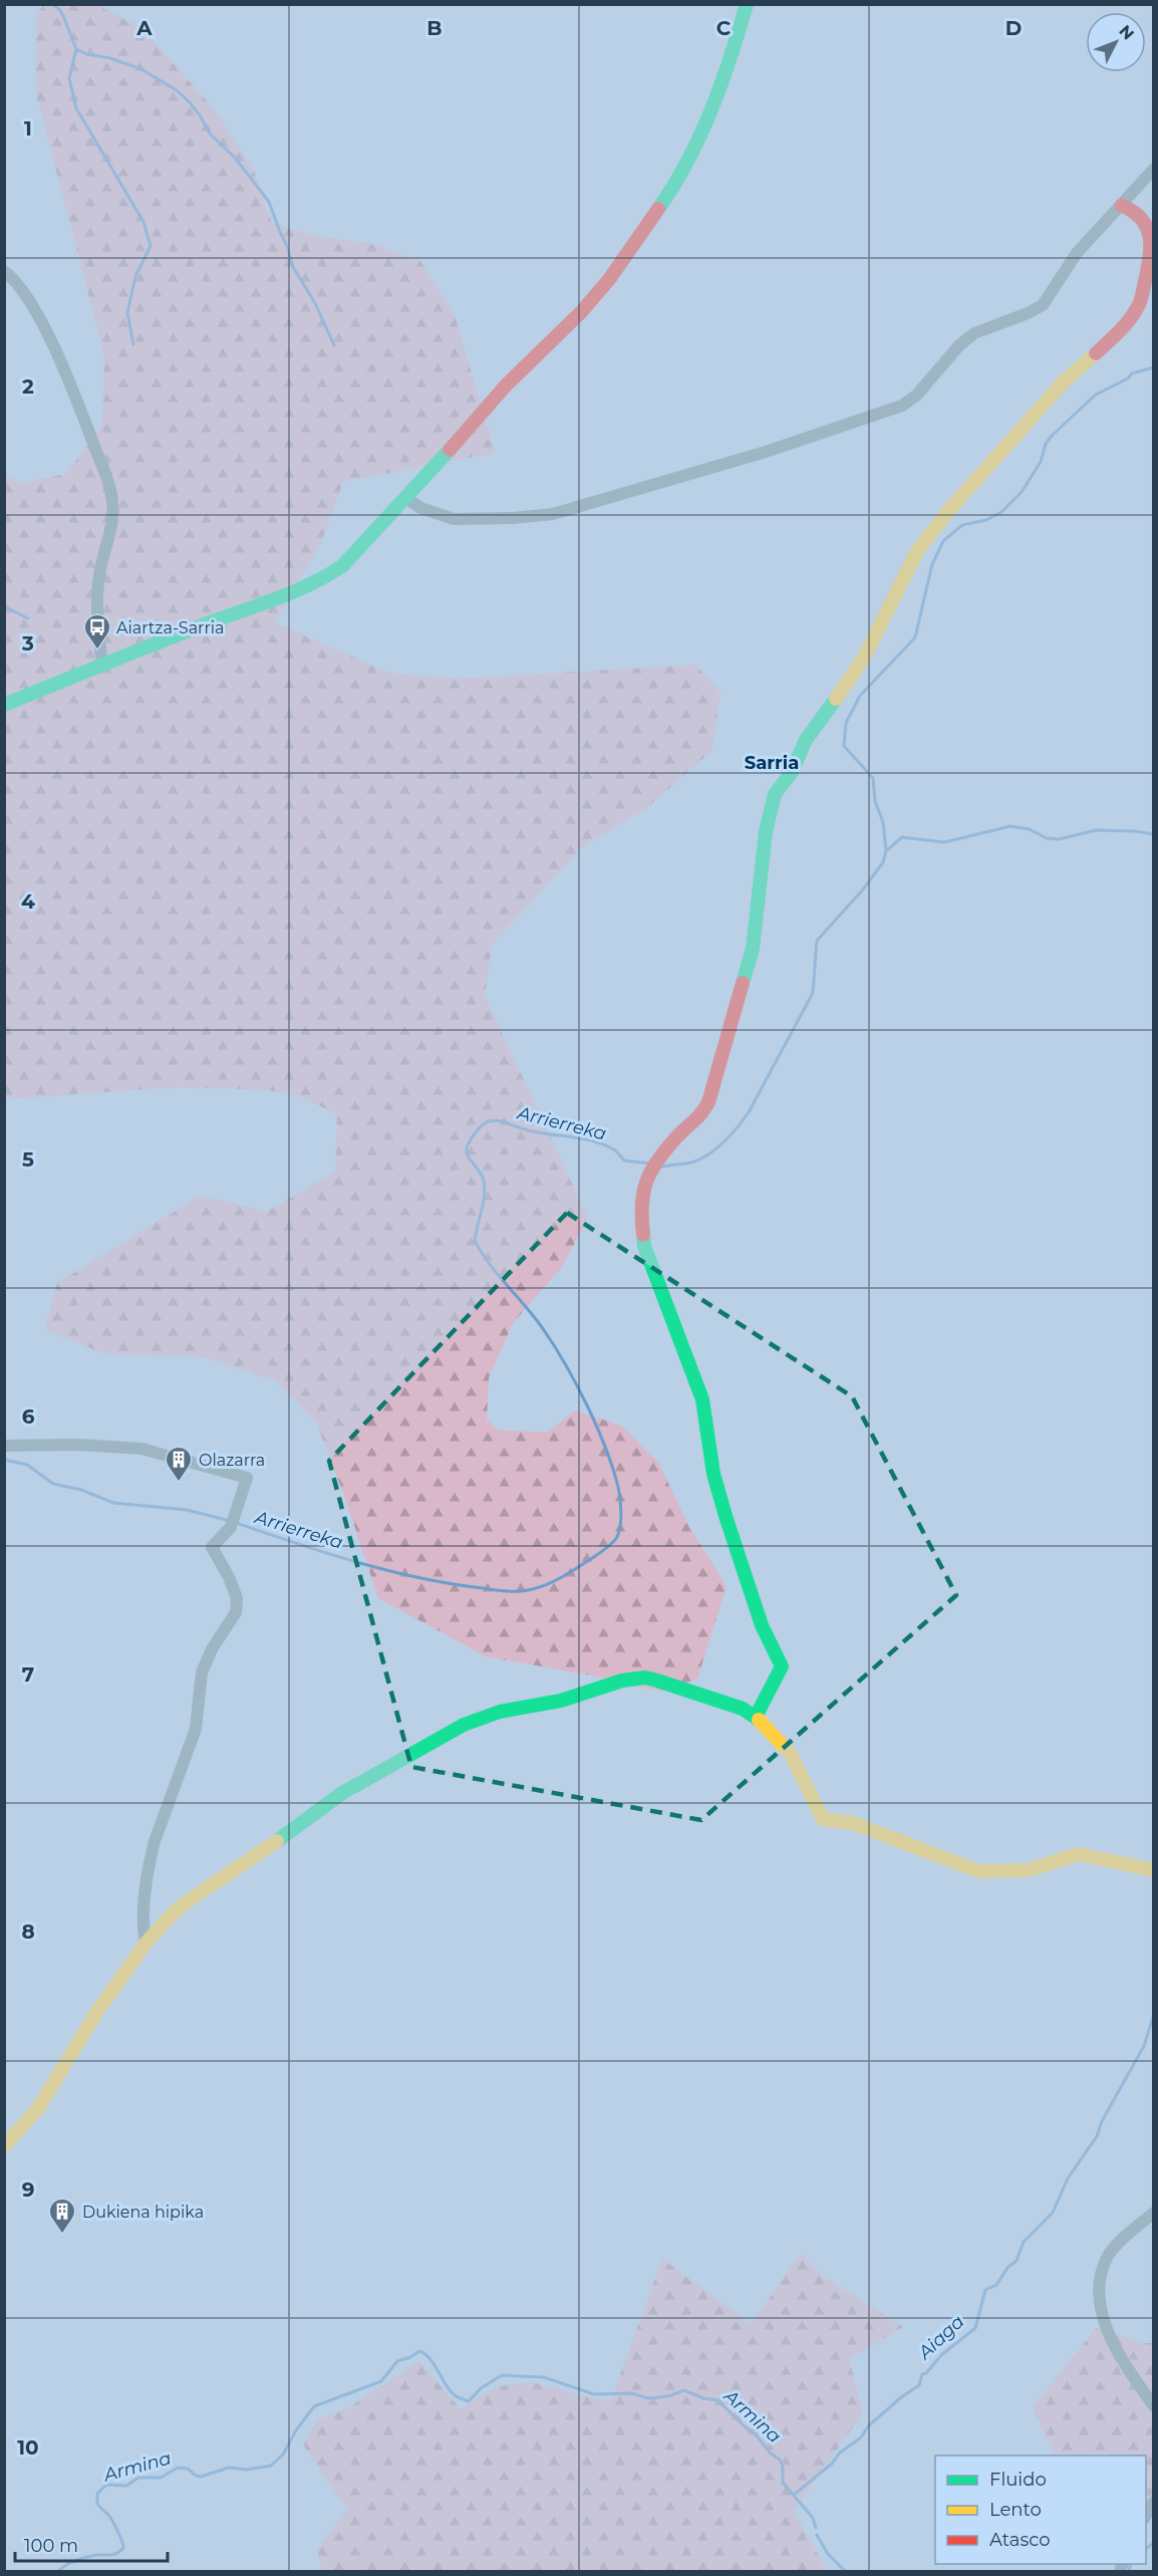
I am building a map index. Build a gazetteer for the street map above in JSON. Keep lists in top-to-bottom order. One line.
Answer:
{"districts":["Sarria"],"water":["Arrierreka","Aiaga","Armina"],"places":{"bus stop":["Aiartza-Sarria"],"building":["Olazarra","Dukiena hipika"]},"legend":["Fluido","Lento","Atasco"],"scale_bar":"100 m","north":"top right","grid":{"columns":["A","B","C","D"],"rows":["1","2","3","4","5","6","7","8","9","10"]}}
